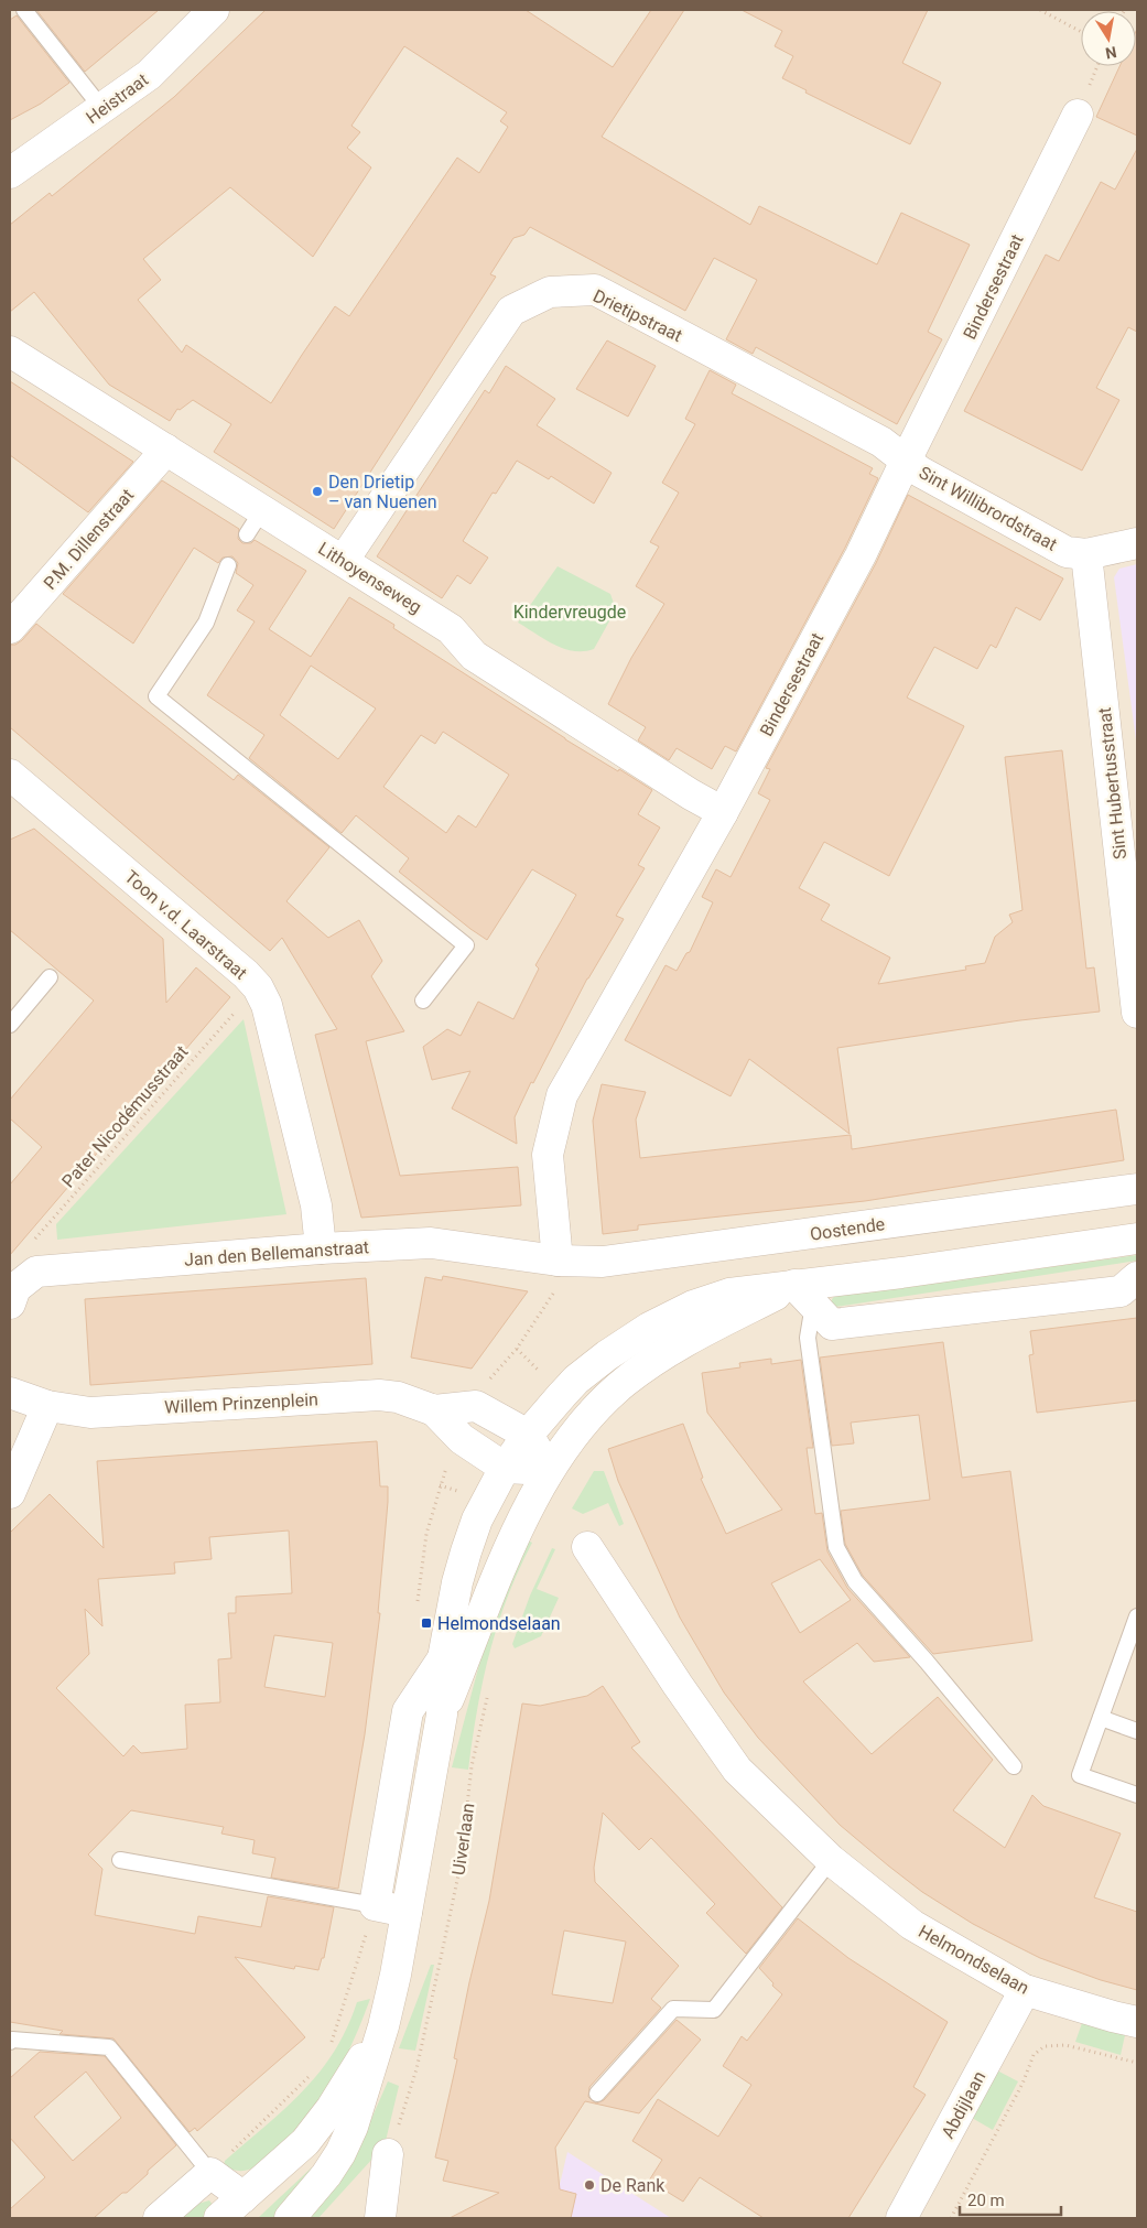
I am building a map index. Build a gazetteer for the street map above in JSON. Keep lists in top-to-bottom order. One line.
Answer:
{"streets":{"street":["Heistraat","Bindersestraat","Drietipstraat","Sint Willibrordstraat","P.M. Dillenstraat","Lithoyenseweg","Sint Hubertusstraat","Toon v.d. Laarstraat","Oostende","Jan den Bellemanstraat","Willem Prinzenplein","Helmondselaan","Abdijlaan"],"path":["Pater Nicodémusstraat","Uiverlaan"]},"crossings":[["Bindersestraat","Drietipstraat"],["Bindersestraat","Sint Willibrordstraat"],["Bindersestraat","Lithoyenseweg"],["Bindersestraat","Oostende"],["Bindersestraat","Jan den Bellemanstraat"],["Drietipstraat","Sint Willibrordstraat"],["Drietipstraat","Lithoyenseweg"],["Sint Willibrordstraat","Sint Hubertusstraat"],["P.M. Dillenstraat","Lithoyenseweg"],["Toon v.d. Laarstraat","Pater Nicodémusstraat"],["Toon v.d. Laarstraat","Jan den Bellemanstraat"],["Pater Nicodémusstraat","Jan den Bellemanstraat"],["Oostende","Jan den Bellemanstraat"],["Helmondselaan","Abdijlaan"]],"parks":["Kindervreugde"],"places":{"other":["Den Drietip – van Nuenen","De Rank"],"transit":["Helmondselaan"]},"scale_bar":"20 m","north":"bottom"}
